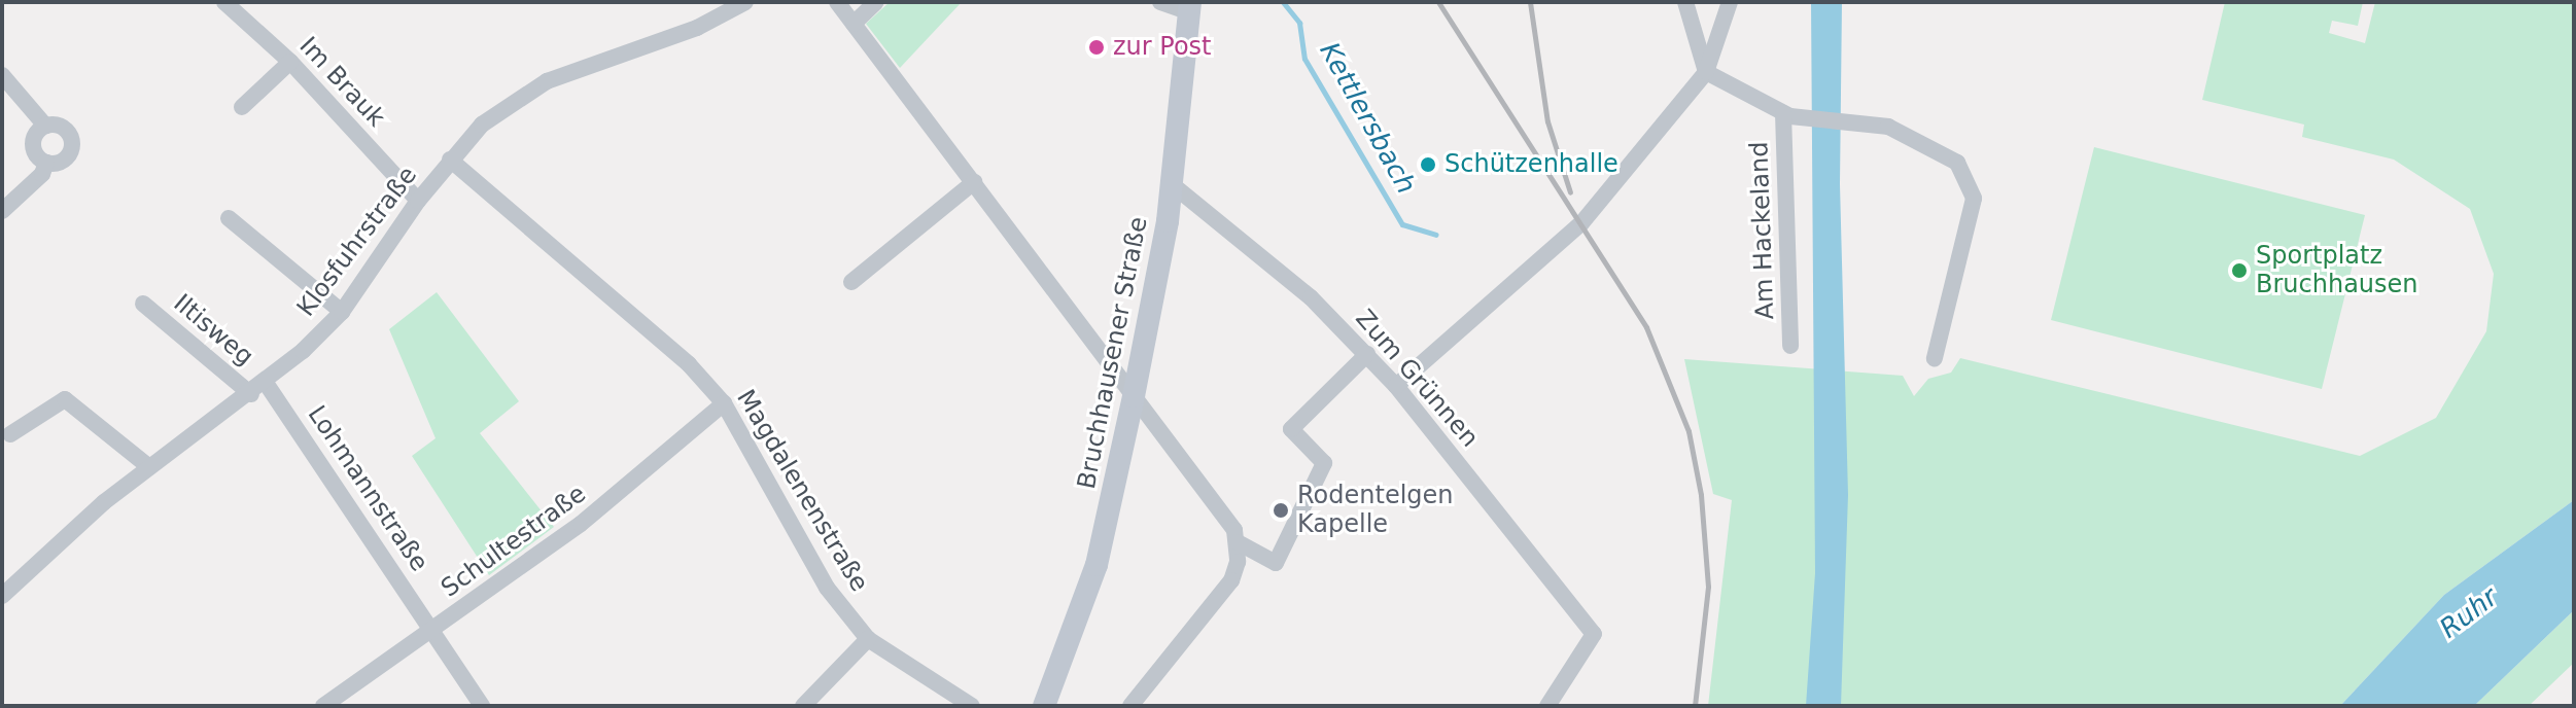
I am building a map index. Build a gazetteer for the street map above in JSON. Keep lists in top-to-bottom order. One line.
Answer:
{"streets":{"street":["Im Brauk","Am Hackeland","Klosfuhrstraße","Iltisweg","Bruchhausener Straße","Zum Grünnen","Lohmannstraße","Magdalenenstraße","Schultestraße"]},"crossings":[["Im Brauk","Klosfuhrstraße"],["Klosfuhrstraße","Iltisweg"],["Klosfuhrstraße","Lohmannstraße"],["Klosfuhrstraße","Magdalenenstraße"],["Bruchhausener Straße","Zum Grünnen"],["Lohmannstraße","Schultestraße"],["Magdalenenstraße","Schultestraße"]],"water":["Kettlersbach","Ruhr"],"places":["zur Post","Schützenhalle","Sportplatz Bruchhausen","Rodentelgen Kapelle"]}
